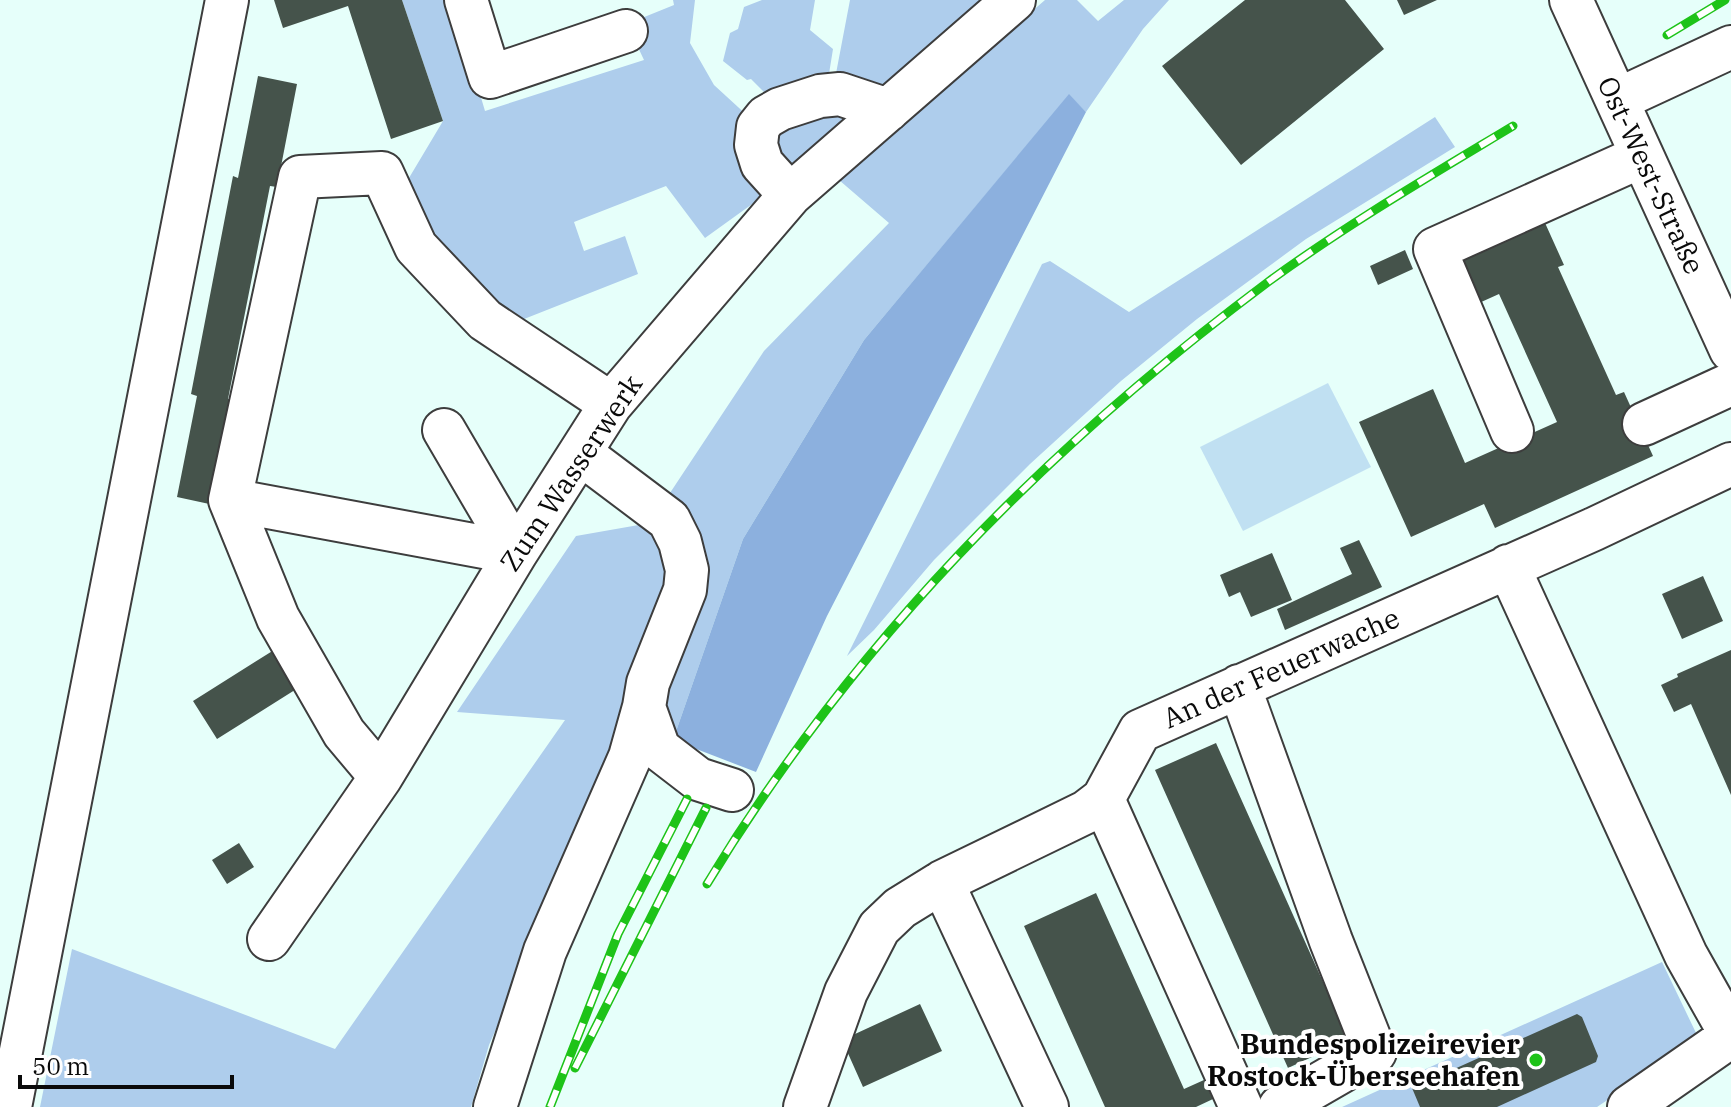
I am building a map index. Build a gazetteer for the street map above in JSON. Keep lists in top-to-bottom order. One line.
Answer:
{"streets":{"street":["Ost-West-Straße","Zum Wasserwerk","An der Feuerwache"]},"places":["Bundespolizeirevier Rostock-Überseehafen"],"scale_bar":"50 m"}
